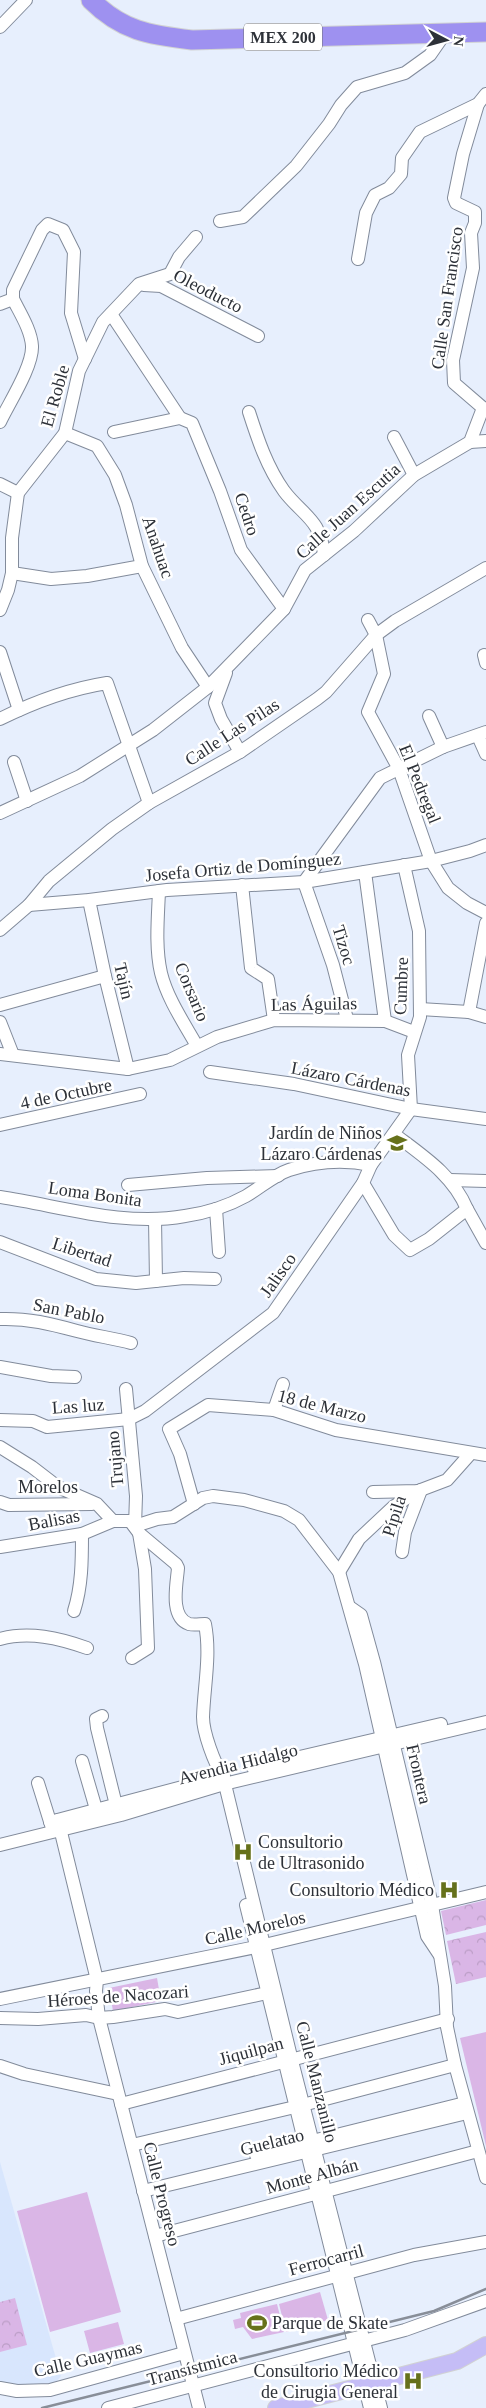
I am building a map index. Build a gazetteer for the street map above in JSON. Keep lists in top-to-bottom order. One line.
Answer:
{"streets":{"highway":["MEX 200"],"street":["Oleoducto","Calle San Francisco","El Roble","Calle Juan Escutia","Cedro","Anahuac","Calle Las Pilas","El Pedregal","Josefa Ortiz de Domínguez","Tizoc","Tajín","Cumbre","Corsario","Las Águilas","Lázaro Cárdenas","4 de Octubre","Loma Bonita","Libertad","Jalisco","San Pablo","Las luz","18 de Marzo","Trujano","Morelos","Pípila","Balisas","Avendia Hidalgo","Frontera","Calle Morelos","Héroes de Nacozari","Jiquilpan","Calle Manzanillo","Guelatao","Monte Albán","Calle Progreso","Ferrocarril","Calle Guaymas","Transístmica"]},"crossings":[["Oleoducto","El Roble"],["El Roble","Anahuac"],["Calle Juan Escutia","Cedro"],["Calle Juan Escutia","Anahuac"],["Calle Las Pilas","El Pedregal"],["Calle Las Pilas","Josefa Ortiz de Domínguez"],["El Pedregal","Josefa Ortiz de Domínguez"],["Josefa Ortiz de Domínguez","Tizoc"],["Josefa Ortiz de Domínguez","Tajín"],["Josefa Ortiz de Domínguez","Cumbre"],["Josefa Ortiz de Domínguez","Corsario"],["Tizoc","Las Águilas"],["Cumbre","Las Águilas"],["Cumbre","Lázaro Cárdenas"],["Cumbre","Jalisco"],["Corsario","Las Águilas"],["Lázaro Cárdenas","Jalisco"],["Jalisco","Las luz"],["Jalisco","Trujano"],["Las luz","Trujano"],["18 de Marzo","Frontera"],["Trujano","Frontera"],["Trujano","Calle Manzanillo"],["Avendia Hidalgo","Frontera"],["Avendia Hidalgo","Calle Manzanillo"],["Avendia Hidalgo","Calle Progreso"],["Frontera","Calle Morelos"],["Frontera","Jiquilpan"],["Frontera","Calle Manzanillo"],["Frontera","Guelatao"],["Frontera","Monte Albán"],["Calle Morelos","Calle Manzanillo"],["Calle Morelos","Calle Progreso"],["Héroes de Nacozari","Calle Manzanillo"],["Héroes de Nacozari","Calle Progreso"],["Jiquilpan","Calle Manzanillo"],["Jiquilpan","Calle Progreso"],["Calle Manzanillo","Guelatao"],["Calle Manzanillo","Monte Albán"],["Calle Manzanillo","Ferrocarril"],["Calle Manzanillo","Transístmica"],["Guelatao","Calle Progreso"],["Monte Albán","Calle Progreso"],["Calle Progreso","Ferrocarril"],["Calle Progreso","Calle Guaymas"],["Calle Progreso","Transístmica"]],"places":{"school or university":["Jardín de Niños Lázaro Cárdenas"],"hospital":["Consultorio de Ultrasonido","Consultorio Médico","Consultorio Médico de Cirugia General"],"sports":["Parque de Skate"]},"north":"right"}
